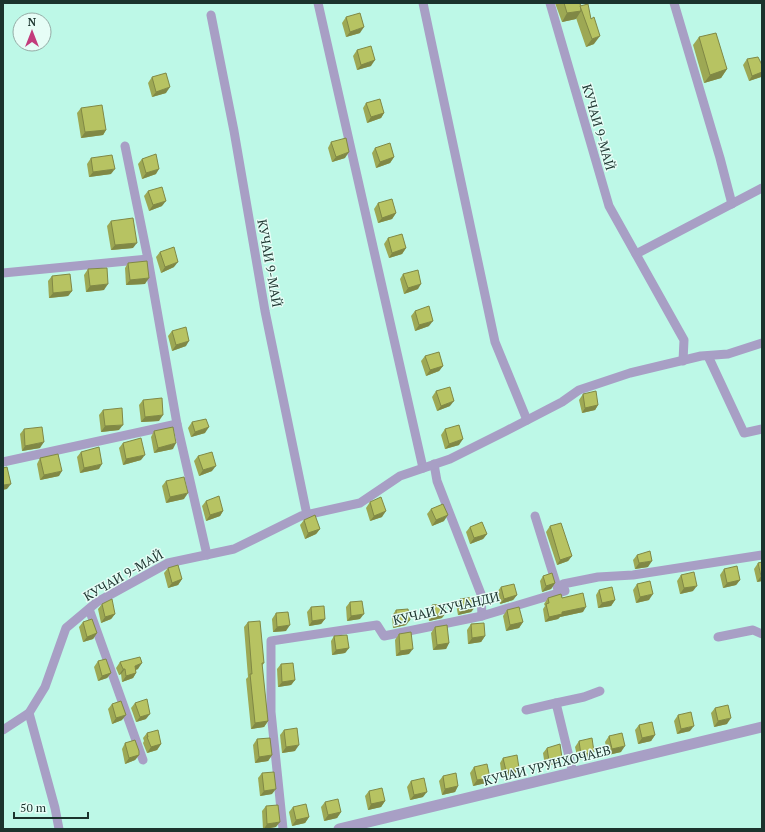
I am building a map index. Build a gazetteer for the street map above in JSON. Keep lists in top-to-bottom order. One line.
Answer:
{"streets":{"street":["КУЧАИ 9-МАЙ","КУЧАИ ХУЧАНДИ","КУЧАИ УРУНХОЧАЕВ"]},"scale_bar":"50 m","north":"top"}
